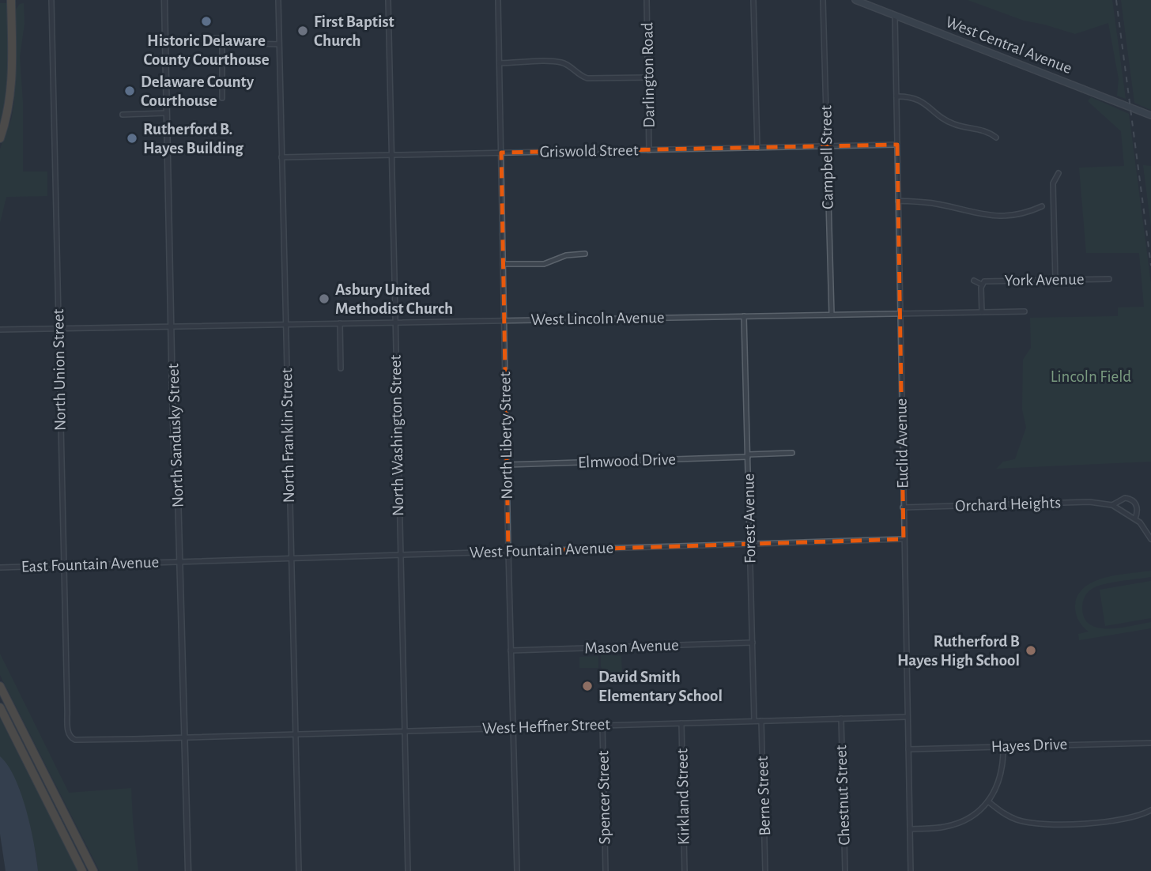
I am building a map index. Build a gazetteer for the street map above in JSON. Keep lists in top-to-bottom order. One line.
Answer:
{"streets":{"main road":["West Central Avenue"],"street":["Darlington Road","Griswold Street","Campbell Street","York Avenue","West Lincoln Avenue","North Union Street","North Sandusky Street","North Franklin Street","North Washington Street","North Liberty Street","Euclid Avenue","Elmwood Drive","Orchard Heights","Forest Avenue","West Fountain Avenue","East Fountain Avenue","Mason Avenue","West Heffner Street","Hayes Drive","Chestnut Street","Berne Street","Kirkland Street","Spencer Street"]},"crossings":[["West Central Avenue","Euclid Avenue"],["Darlington Road","Griswold Street"],["Griswold Street","Campbell Street"],["Griswold Street","North Franklin Street"],["Griswold Street","North Washington Street"],["Griswold Street","North Liberty Street"],["Griswold Street","Euclid Avenue"],["Campbell Street","West Lincoln Avenue"],["York Avenue","West Lincoln Avenue"],["West Lincoln Avenue","North Union Street"],["West Lincoln Avenue","North Sandusky Street"],["West Lincoln Avenue","North Franklin Street"],["West Lincoln Avenue","North Washington Street"],["West Lincoln Avenue","North Liberty Street"],["West Lincoln Avenue","Euclid Avenue"],["West Lincoln Avenue","Forest Avenue"],["North Union Street","East Fountain Avenue"],["North Union Street","West Heffner Street"],["North Sandusky Street","West Fountain Avenue"],["North Sandusky Street","East Fountain Avenue"],["North Sandusky Street","West Heffner Street"],["North Franklin Street","West Fountain Avenue"],["North Franklin Street","West Heffner Street"],["North Washington Street","West Fountain Avenue"],["North Washington Street","West Heffner Street"],["North Liberty Street","Elmwood Drive"],["North Liberty Street","West Fountain Avenue"],["North Liberty Street","Mason Avenue"],["North Liberty Street","West Heffner Street"],["Euclid Avenue","Orchard Heights"],["Euclid Avenue","West Fountain Avenue"],["Euclid Avenue","West Heffner Street"],["Euclid Avenue","Hayes Drive"],["Elmwood Drive","Forest Avenue"],["Forest Avenue","West Fountain Avenue"],["Forest Avenue","Mason Avenue"],["Forest Avenue","West Heffner Street"],["West Fountain Avenue","East Fountain Avenue"],["West Heffner Street","Chestnut Street"],["West Heffner Street","Berne Street"],["West Heffner Street","Kirkland Street"],["West Heffner Street","Spencer Street"]],"parks":["Lincoln Field"],"places":["Historic Delaware County Courthouse","First Baptist Church","Delaware County Courthouse","Rutherford B. Hayes Building","Asbury United Methodist Church","Rutherford B Hayes High School","David Smith Elementary School"]}
